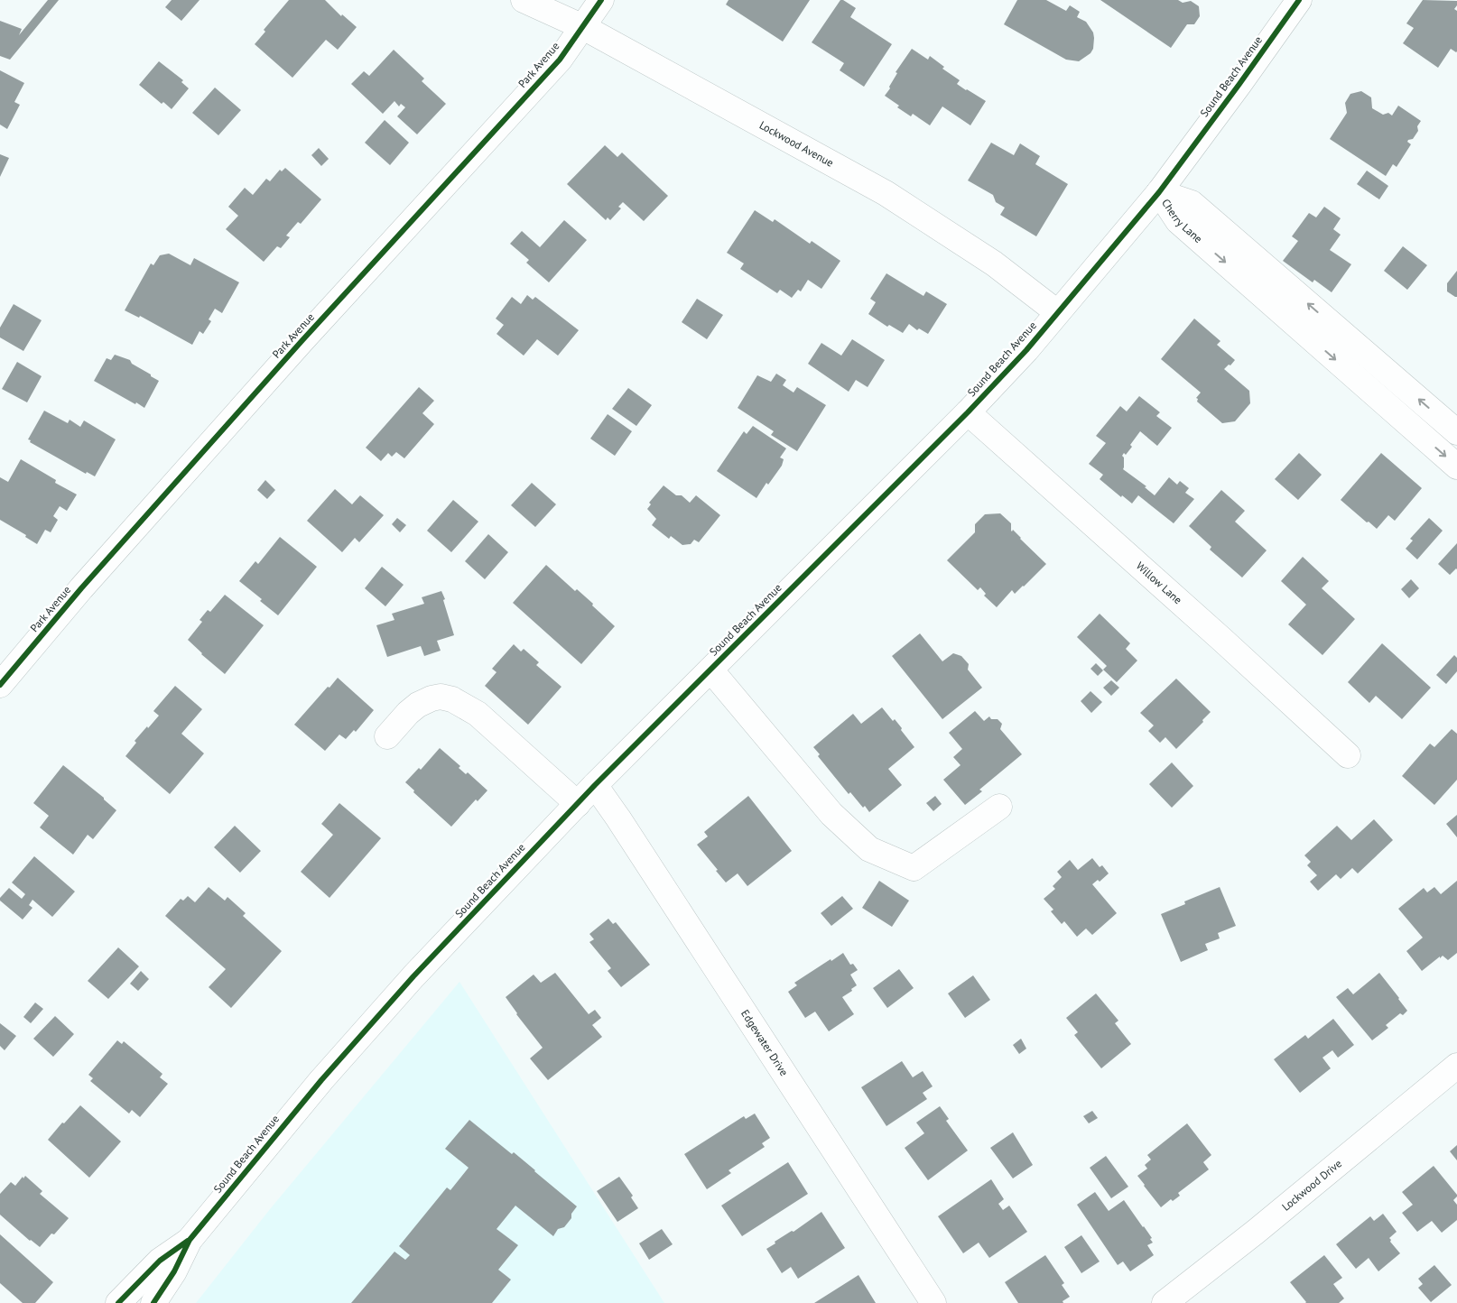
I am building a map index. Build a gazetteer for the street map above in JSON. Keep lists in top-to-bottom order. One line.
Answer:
{"streets":{"street":["Park Avenue","Sound Beach Avenue","Lockwood Avenue","Cherry Lane","Willow Lane","Edgewater Drive","Lockwood Drive"]},"crossings":[["Park Avenue","Lockwood Avenue"],["Sound Beach Avenue","Lockwood Avenue"],["Sound Beach Avenue","Cherry Lane"],["Sound Beach Avenue","Willow Lane"],["Sound Beach Avenue","Edgewater Drive"]]}
